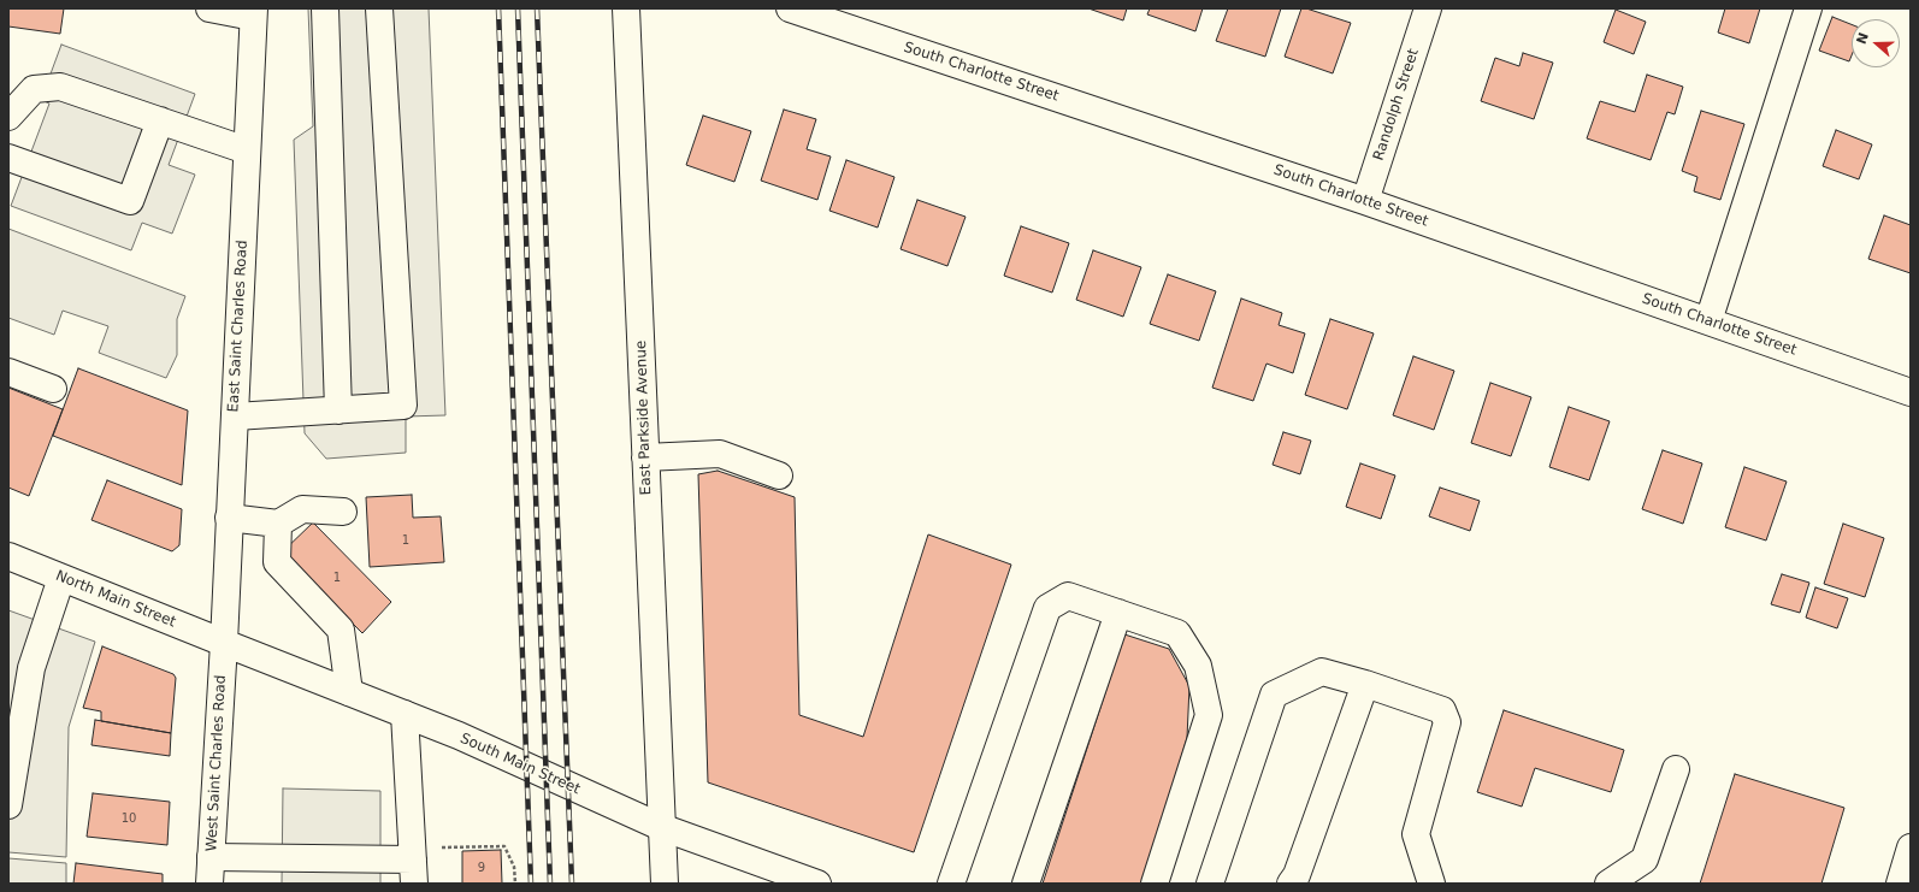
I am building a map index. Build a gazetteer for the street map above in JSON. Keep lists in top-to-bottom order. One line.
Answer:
{"streets":{"street":["South Charlotte Street","Randolph Street","East Saint Charles Road","East Parkside Avenue","North Main Street","West Saint Charles Road","South Main Street"]},"crossings":[["South Charlotte Street","Randolph Street"],["East Saint Charles Road","North Main Street"],["East Saint Charles Road","West Saint Charles Road"],["East Saint Charles Road","South Main Street"],["East Parkside Avenue","South Main Street"],["North Main Street","West Saint Charles Road"],["North Main Street","South Main Street"],["West Saint Charles Road","South Main Street"]],"house_numbers":["1","1","10","9"],"north":"left"}
